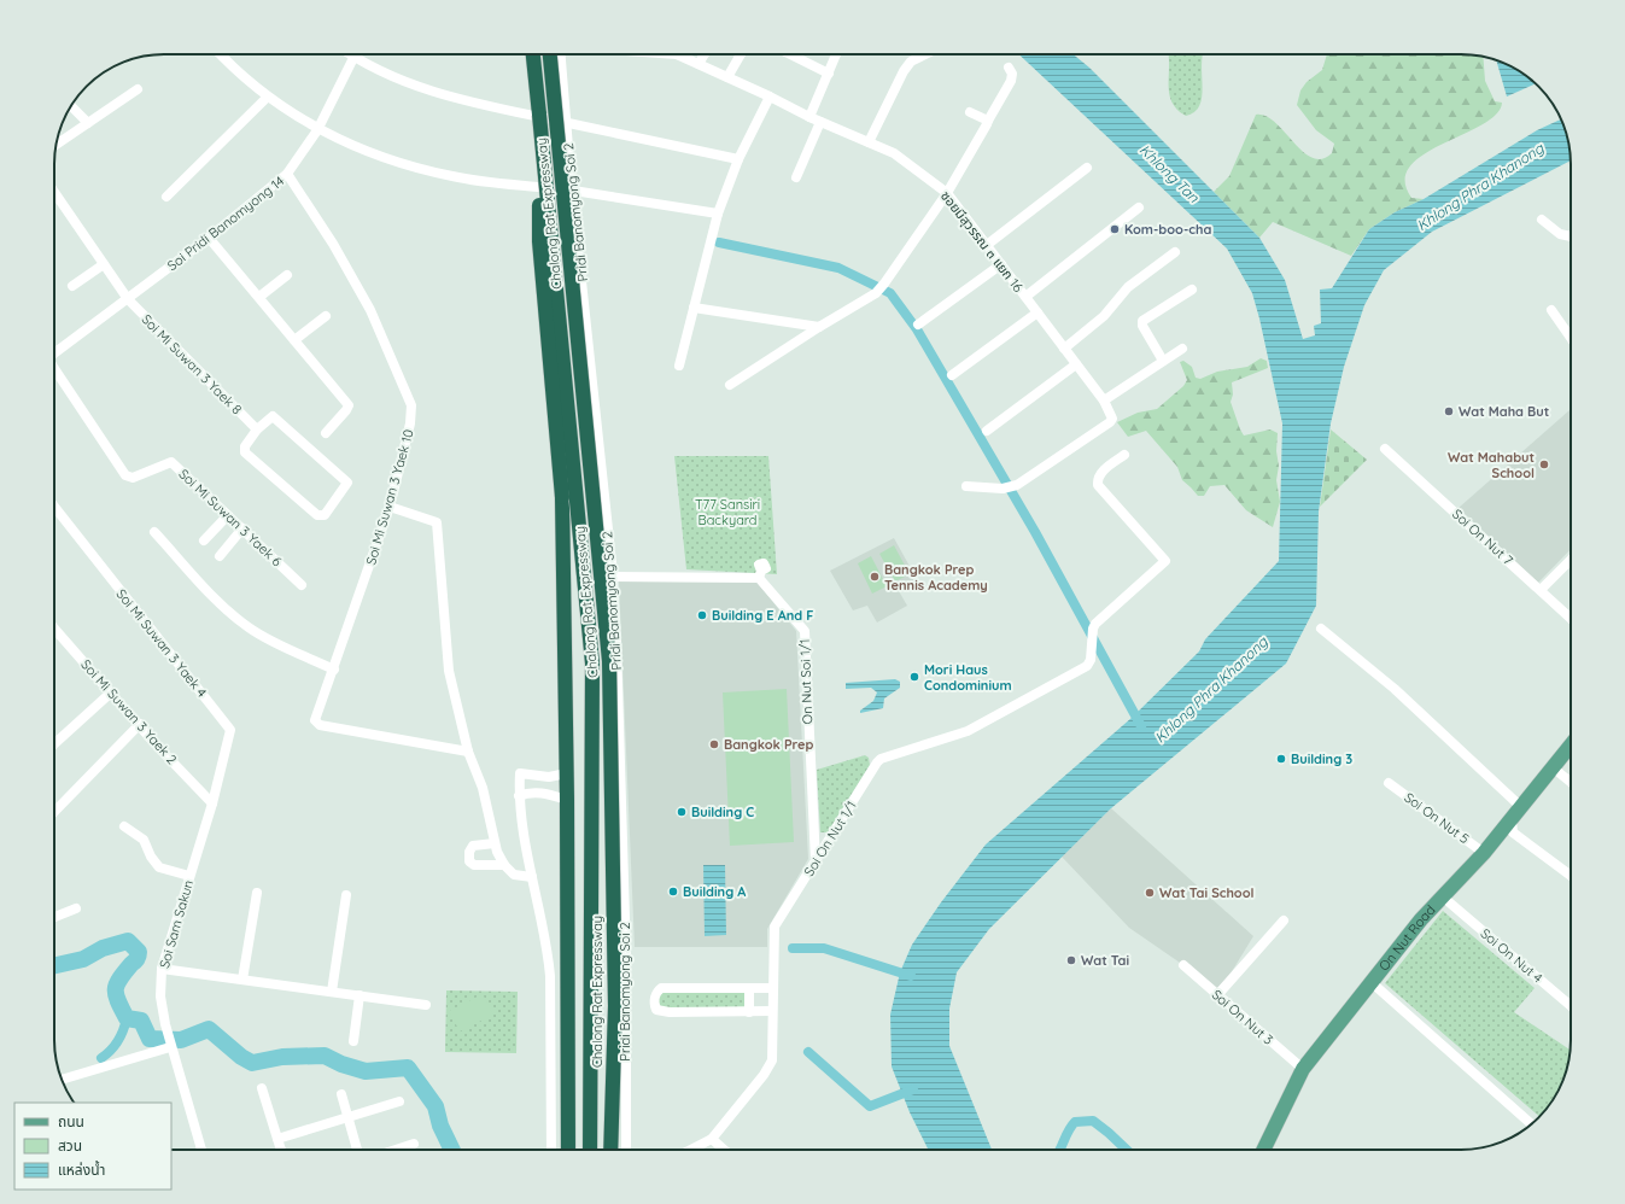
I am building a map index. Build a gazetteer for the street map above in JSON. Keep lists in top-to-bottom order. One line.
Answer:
{"streets":{"highway":["Chalong Rat Expressway"],"main road":["On Nut Road"],"street":["Pridi Banomyong Soi 2","Soi Pridi Banomyong 14","ซอยมีสุวรรณ ๓ แยก 16","Soi Mi Suwan 3 Yaek 8","Soi Mi Suwan 3 Yaek 10","Soi Mi Suwan 3 Yaek 6","Soi On Nut 7","Soi Mi Suwan 3 Yaek 4","On Nut Soi 1/1","Soi Mi Suwan 3 Yaek 2","Soi On Nut 5","Soi On Nut 1/1","Soi Sam Sakun","Soi On Nut 4","Soi On Nut 3"]},"crossings":[["Pridi Banomyong Soi 2","On Nut Soi 1/1"],["Soi Pridi Banomyong 14","Soi Mi Suwan 3 Yaek 8"],["Soi Pridi Banomyong 14","Soi Mi Suwan 3 Yaek 10"],["Soi Mi Suwan 3 Yaek 4","Soi Mi Suwan 3 Yaek 2"],["Soi Mi Suwan 3 Yaek 4","Soi Sam Sakun"],["On Nut Soi 1/1","Soi On Nut 1/1"],["Soi Mi Suwan 3 Yaek 2","Soi Sam Sakun"],["Soi On Nut 5","On Nut Road"],["On Nut Road","Soi On Nut 4"],["On Nut Road","Soi On Nut 3"]],"water":["Khlong Tan","Khlong Phra Khanong"],"parks":["T77 Sansiri Backyard"],"places":["Kom-boo-cha","Wat Maha But","Wat Mahabut School","Bangkok Prep Tennis Academy","Building E And F","Mori Haus Condominium","Bangkok Prep","Building 3","Building C","Building A","Wat Tai School","Wat Tai"],"legend":["ถนน","สวน","แหล่งน้ำ"]}
